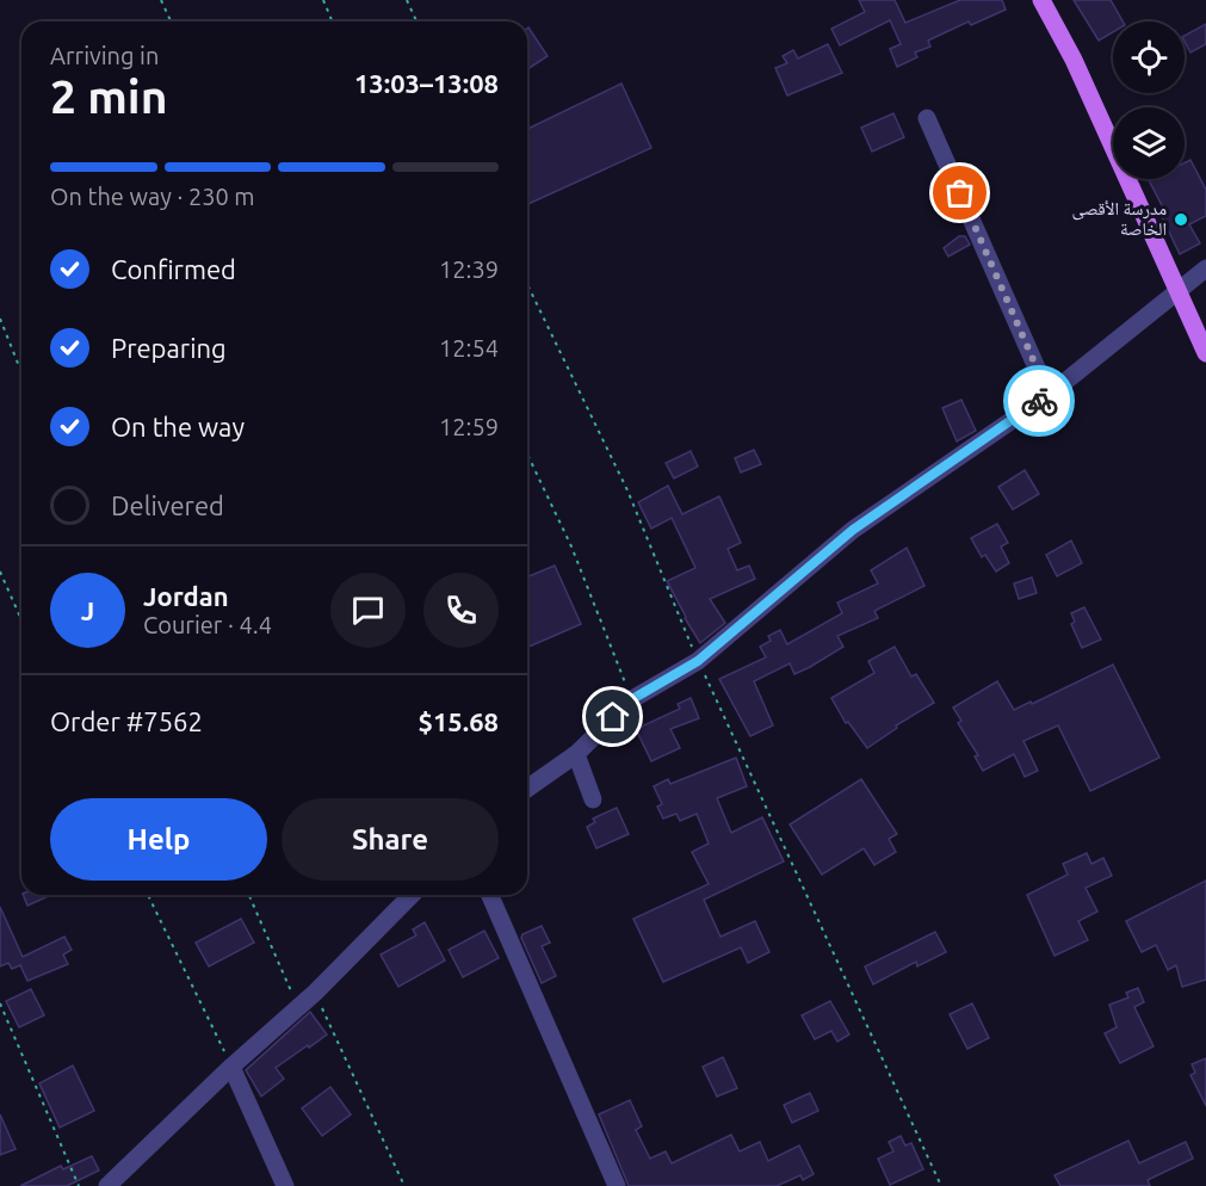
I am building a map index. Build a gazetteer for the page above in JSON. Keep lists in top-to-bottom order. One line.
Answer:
{"places":["مدرسة الأقصى الخاصة"],"page":{"heading":["2 min","Arriving in","13:03–13:08"],"panel":["Jordan","Courier · 4.4","Order #7562","$15.68"],"bar":"On the way · 230 m","list":[["Confirmed","12:39"],["Preparing","12:54"],["On the way","12:59"],"Delivered"],"round":"J","buttons":["Help","Share"]}}
